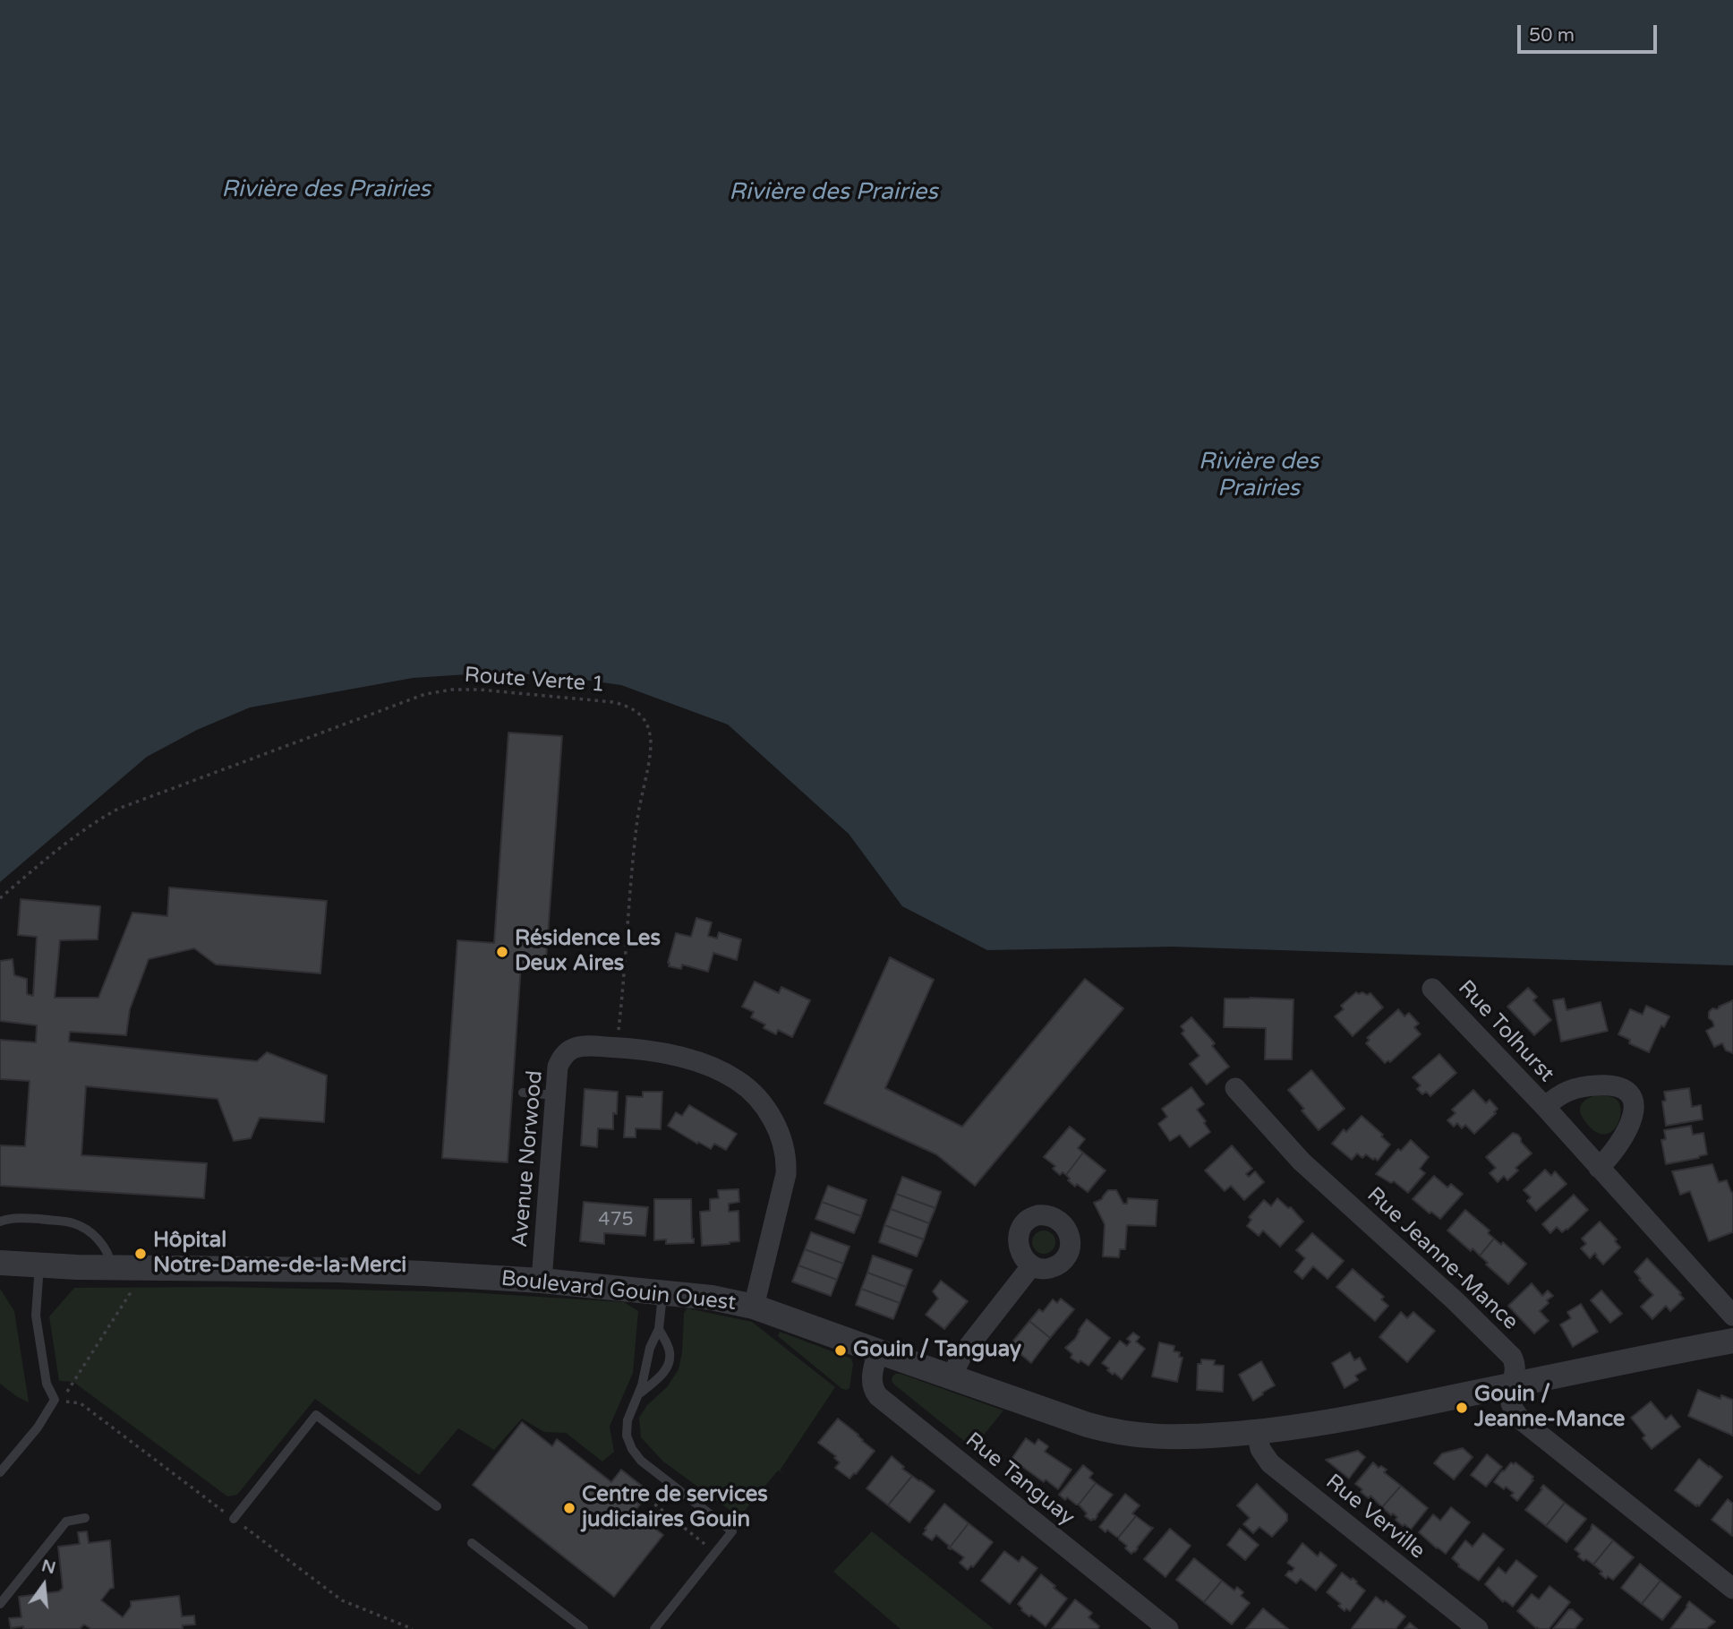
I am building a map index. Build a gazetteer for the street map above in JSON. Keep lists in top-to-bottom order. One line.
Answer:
{"streets":{"street":["Rue Tolhurst","Avenue Norwood","Rue Jeanne-Mance","Boulevard Gouin Ouest","Rue Tanguay","Rue Verville"],"path":["Route Verte 1"]},"crossings":[["Avenue Norwood","Boulevard Gouin Ouest"],["Rue Jeanne-Mance","Boulevard Gouin Ouest"],["Boulevard Gouin Ouest","Rue Tanguay"],["Boulevard Gouin Ouest","Rue Verville"]],"water":["Rivière des Prairies"],"places":["Résidence Les Deux Aires","Hôpital Notre-Dame-de-la-Merci","Gouin / Tanguay","Gouin / Jeanne-Mance","Centre de services judiciaires Gouin"],"house_numbers":["475"],"scale_bar":"50 m","north":"top"}
